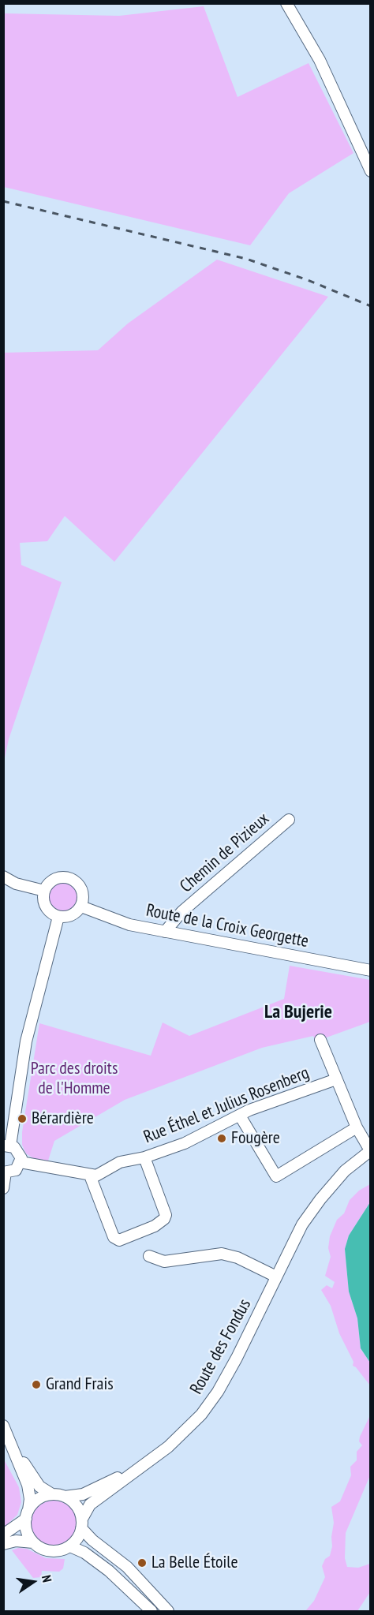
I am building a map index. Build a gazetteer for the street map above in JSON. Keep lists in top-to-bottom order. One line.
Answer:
{"streets":{"street":["Chemin de Pizieux","Route de la Croix Georgette","Rue Éthel et Julius Rosenberg","Route des Fondus"]},"crossings":[["Chemin de Pizieux","Route de la Croix Georgette"],["Rue Éthel et Julius Rosenberg","Route des Fondus"]],"districts":["La Bujerie"],"parks":["Parc des droits de l'Homme"],"places":["Bérardière","Fougère","Grand Frais","La Belle Étoile"],"north":"right"}
